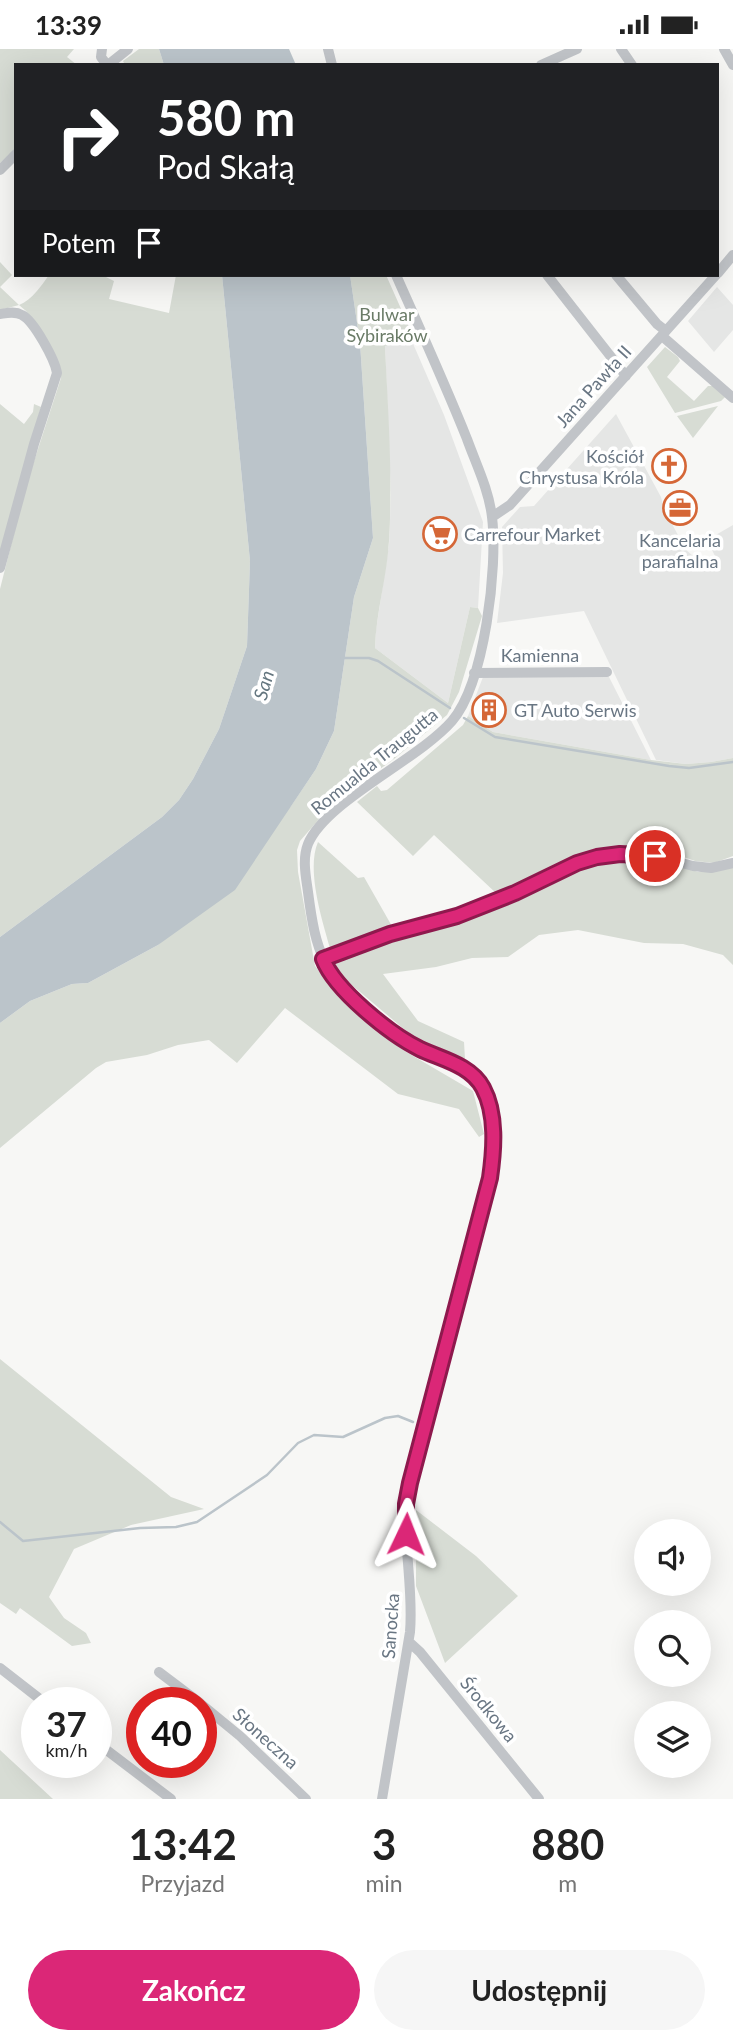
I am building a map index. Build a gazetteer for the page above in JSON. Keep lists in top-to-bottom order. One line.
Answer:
{"streets":{"street":["Jana Pawła II","Kamienna","Romualda Traugutta","Sanocka","Środkowa","Słoneczna"]},"crossings":[["Jana Pawła II","Romualda Traugutta"],["Kamienna","Romualda Traugutta"],["Romualda Traugutta","Sanocka"],["Sanocka","Środkowa"]],"water":["San"],"parks":["Bulwar Sybiraków"],"places":{"church":["Kościół Chrystusa Króla"],"office":["Kancelaria parafialna"],"supermarket":["Carrefour Market"],"building":["GT Auto Serwis"]},"page":{"status":"13:39","turn":["580 m","Pod Skałą"],"then":"Potem","speed":"37 km/h","limit":"40","eta":["13:42","Przyjazd","3","min","880","m"],"buttons":["Zakończ","Udostępnij"]}}
